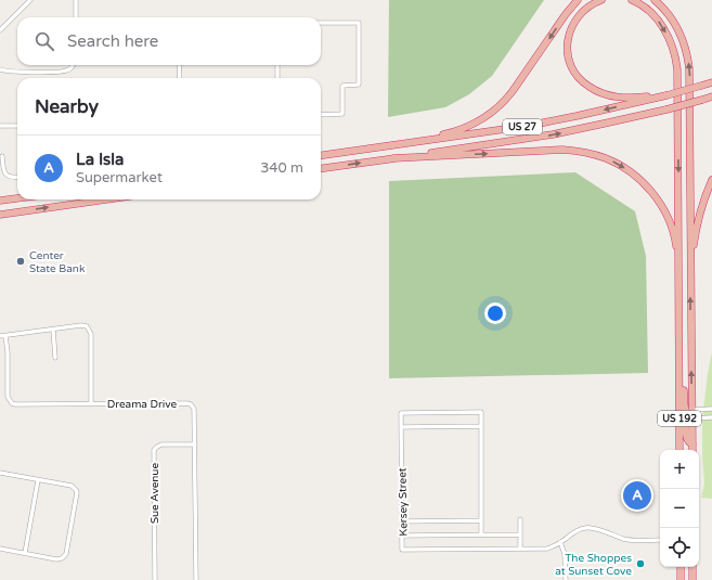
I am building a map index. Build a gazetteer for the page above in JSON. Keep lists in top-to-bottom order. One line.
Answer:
{"streets":{"highway":["US 27","US 192"],"street":["Dreama Drive","Sue Avenue","Kersey Street"]},"crossings":[["Dreama Drive","Sue Avenue"]],"places":["Center State Bank","The Shoppes at Sunset Cove"],"page":{"search":"Search here","heading":"Nearby","list":[{"mark":"A","name":"La Isla","note":"Supermarket","value":"340 m"}],"map_buttons":["+","−"],"pins":"A"}}
